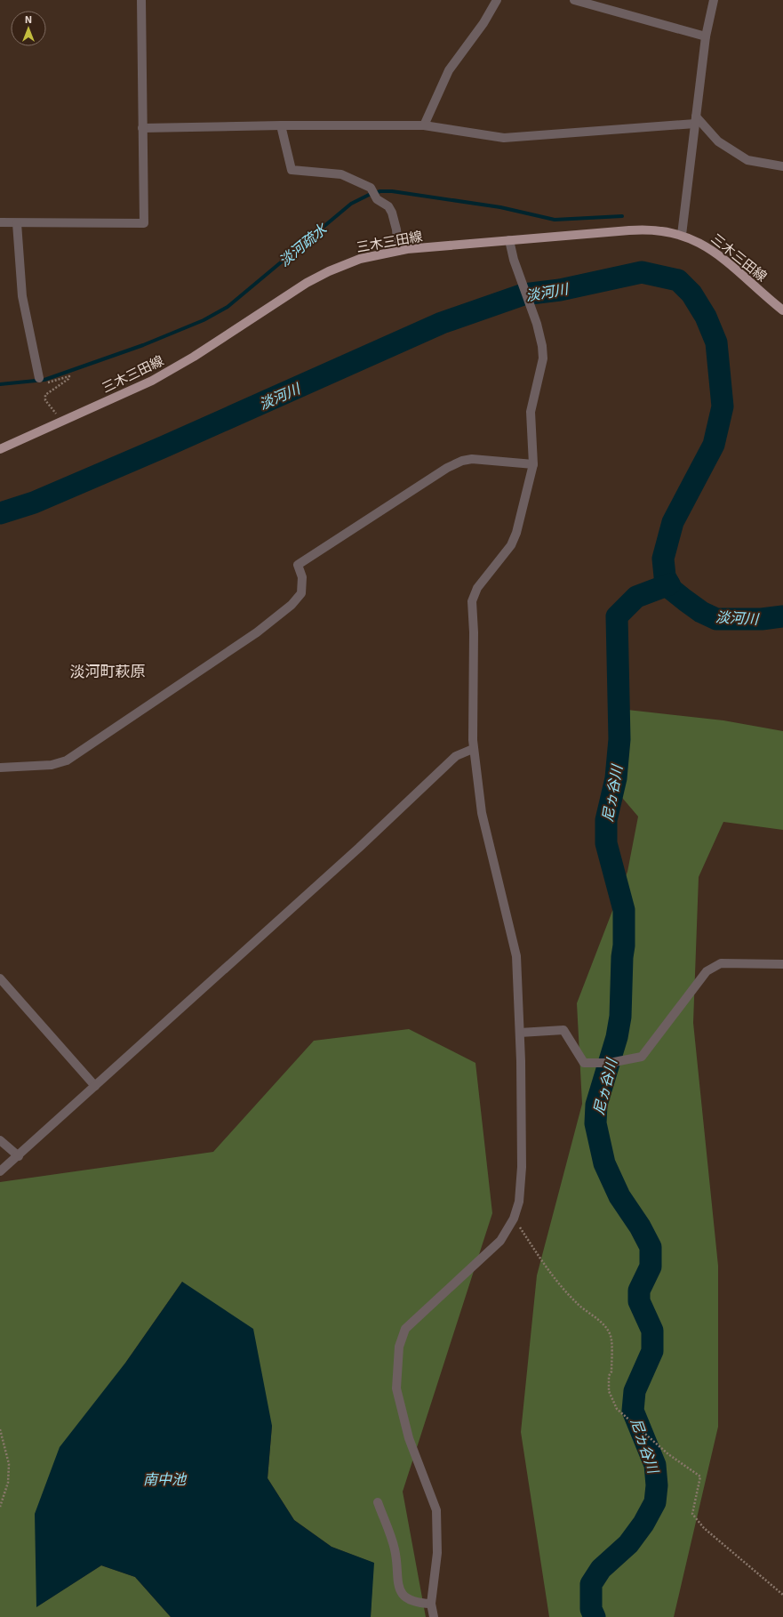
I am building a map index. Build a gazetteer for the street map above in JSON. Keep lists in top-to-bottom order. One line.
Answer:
{"streets":{"main road":["三木三田線"]},"districts":["淡河町萩原"],"water":["淡河疏水","淡河川","尼ヵ谷川","南中池"],"north":"top"}
